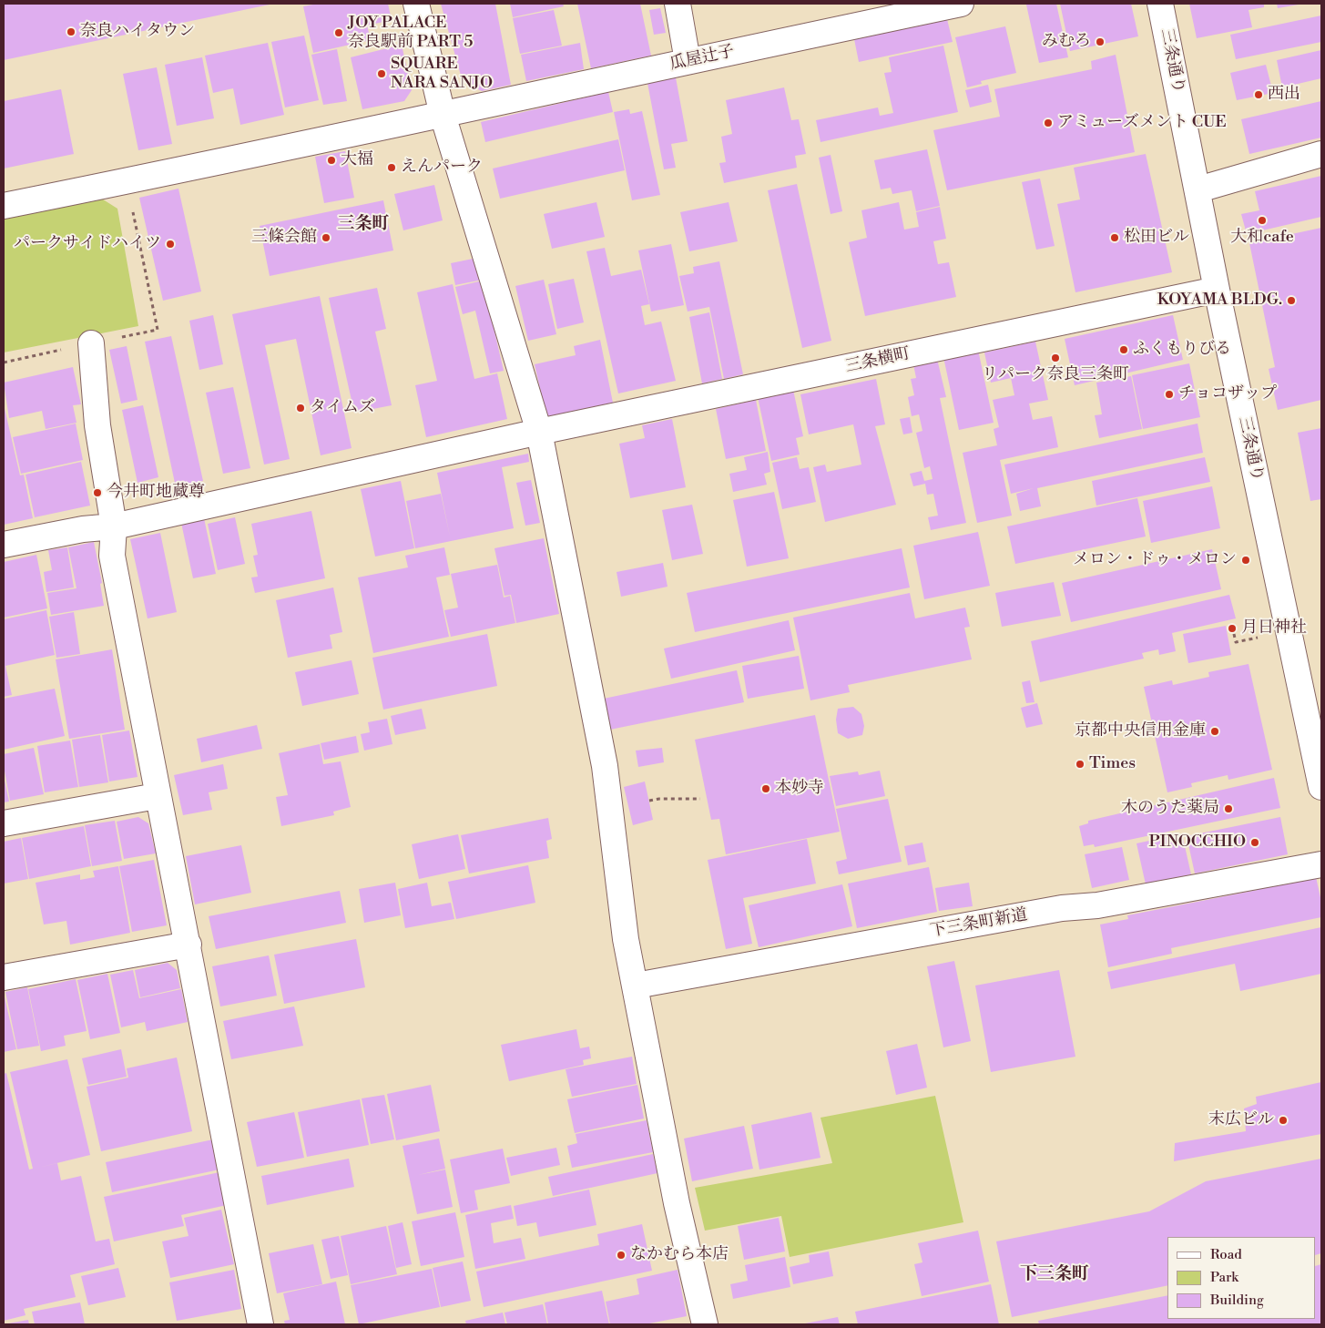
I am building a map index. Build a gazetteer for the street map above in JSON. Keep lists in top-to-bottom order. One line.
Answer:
{"streets":{"street":["瓜屋辻子","三条通り","三条横町","下三条町新道"]},"crossings":[["三条通り","三条横町"]],"districts":["三条町","下三条町"],"places":["奈良ハイタウン","JOY PALACE 奈良駅前 PART 5","みむろ","SQUARE NARA SANJO","西出","アミューズメント CUE","大福","えんパーク","大和cafe","三條会館","松田ビル","パークサイドハイツ","KOYAMA BLDG.","ふくもりびる","リパーク奈良三条町","チョコザップ","タイムズ","今井町地蔵尊","メロン・ドゥ・メロン","月日神社","京都中央信用金庫","Times","本妙寺","木のうた薬局","PINOCCHIO","末広ビル","なかむら本店"],"legend":["Road","Park","Building"]}
